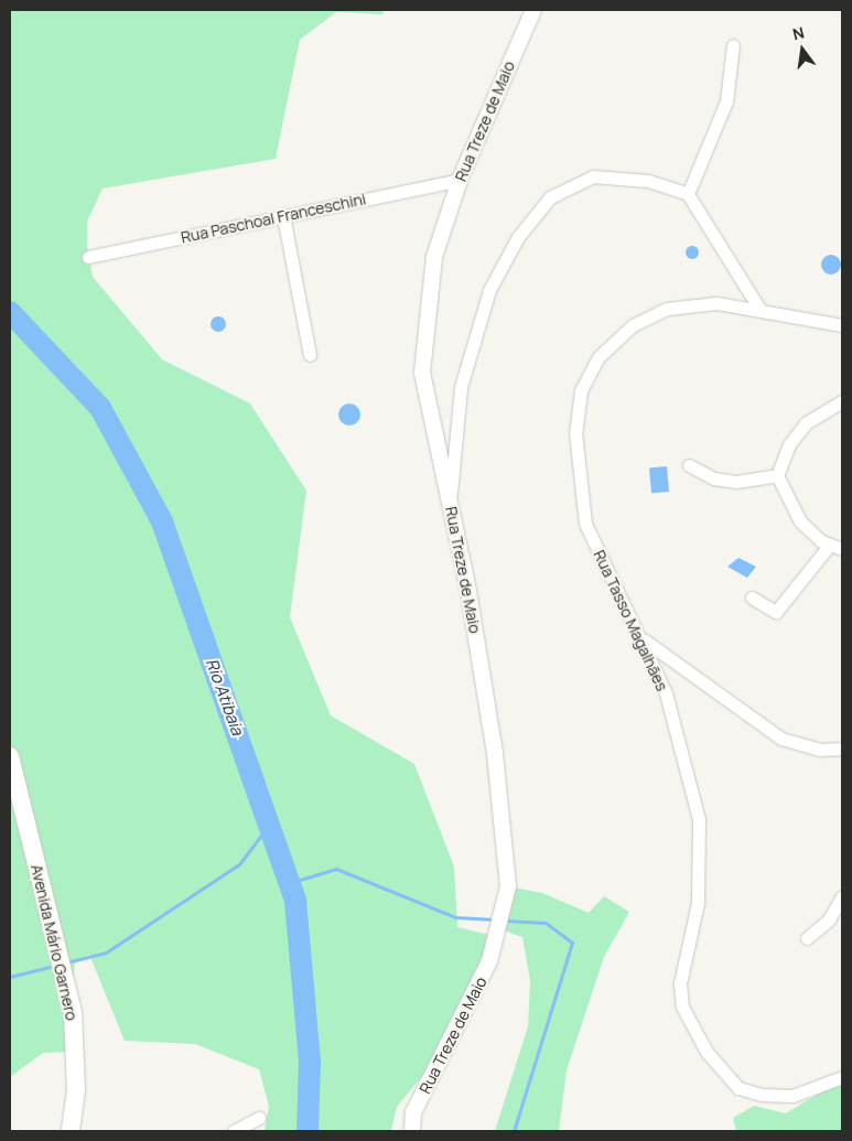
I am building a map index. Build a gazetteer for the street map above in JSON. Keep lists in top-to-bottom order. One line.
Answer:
{"streets":{"main road":["Avenida Mário Garnero"],"street":["Rua Treze de Maio","Rua Paschoal Franceschini","Rua Tasso Magalhães"]},"crossings":[["Rua Treze de Maio","Rua Paschoal Franceschini"]],"water":["Rio Atibaia"],"north":"top"}
